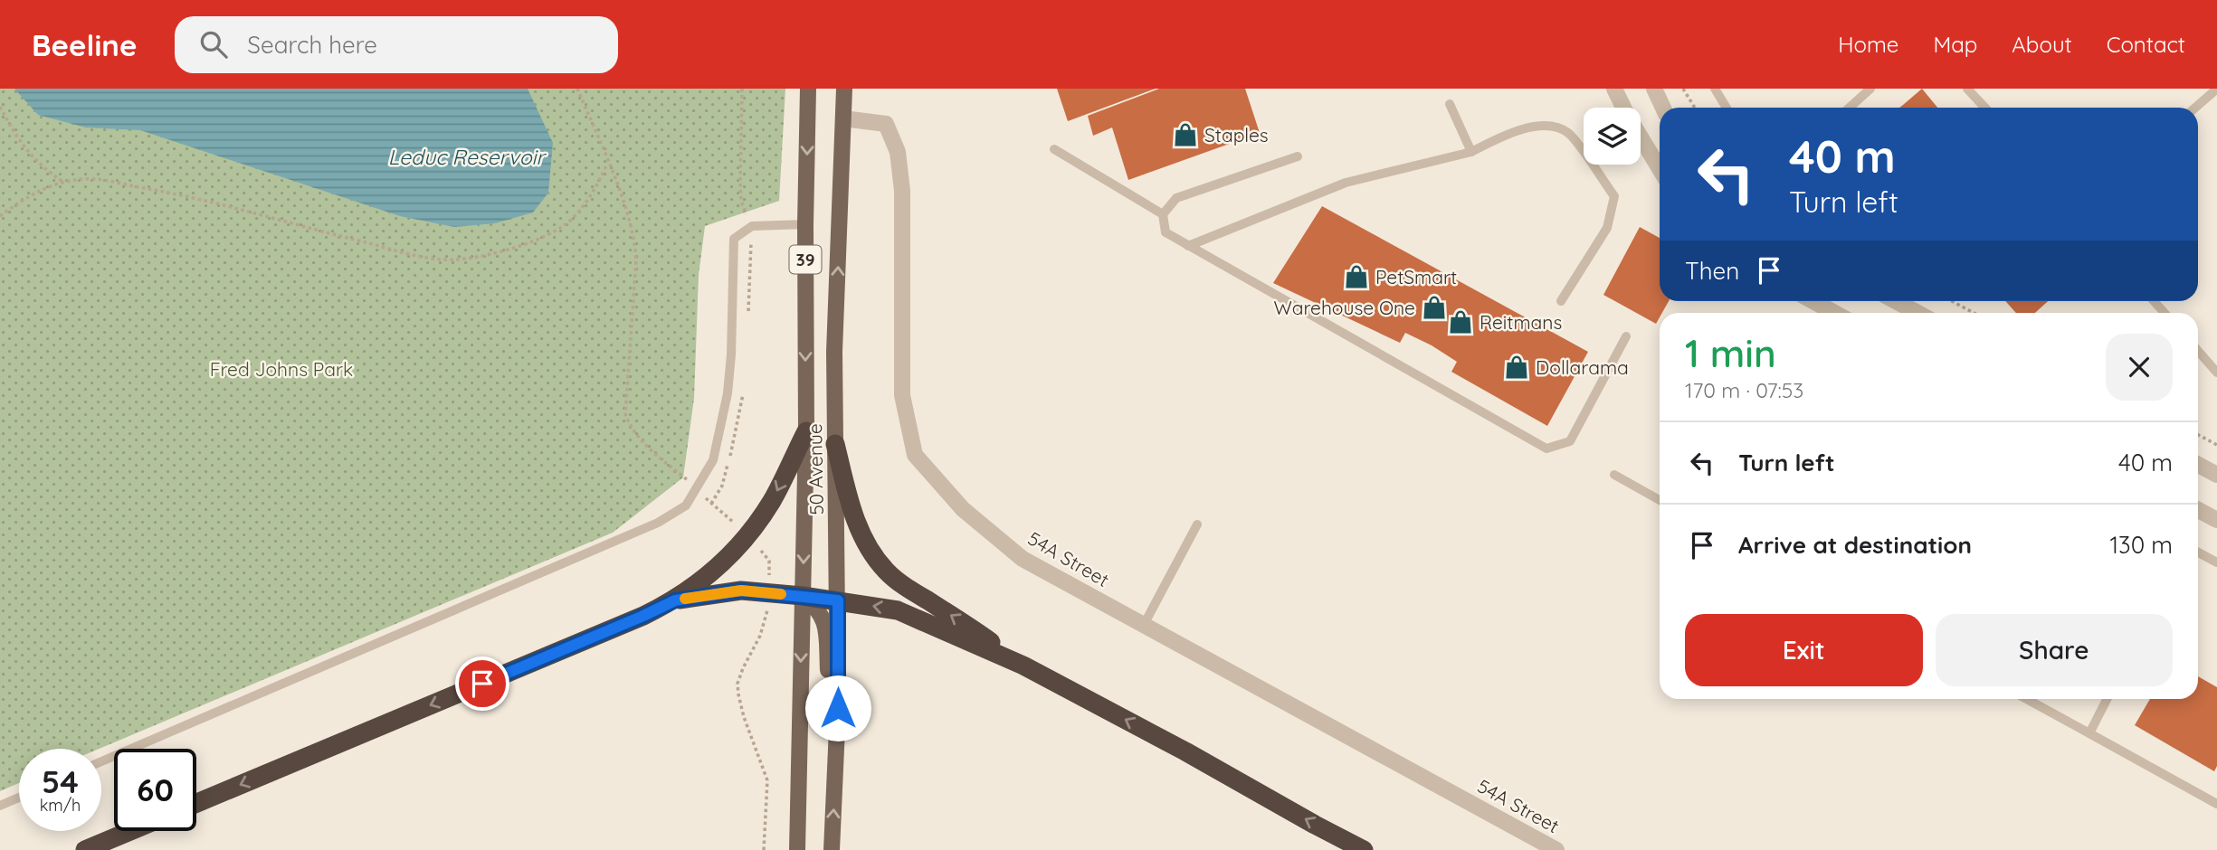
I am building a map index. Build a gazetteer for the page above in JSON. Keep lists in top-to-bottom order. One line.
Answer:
{"streets":{"main road":["39","50 Avenue"],"street":["54A Street"]},"crossings":[["50 Avenue","54A Street"]],"water":["Leduc Reservoir"],"parks":["Fred Johns Park"],"places":{"shop":["Staples","PetSmart","Warehouse One","Reitmans","Dollarama"]},"page":{"header":"Beeline","search":"Search here","nav":["Home","Map","About","Contact"],"turn":["40 m","Turn left"],"then":"Then","heading":["1 min","170 m · 07:53"],"list":[{"name":"Turn left","value":"40 m"},{"name":"Arrive at destination","value":"130 m"}],"buttons":["Exit","Share"],"speed":"54 km/h","limit":"60"}}
